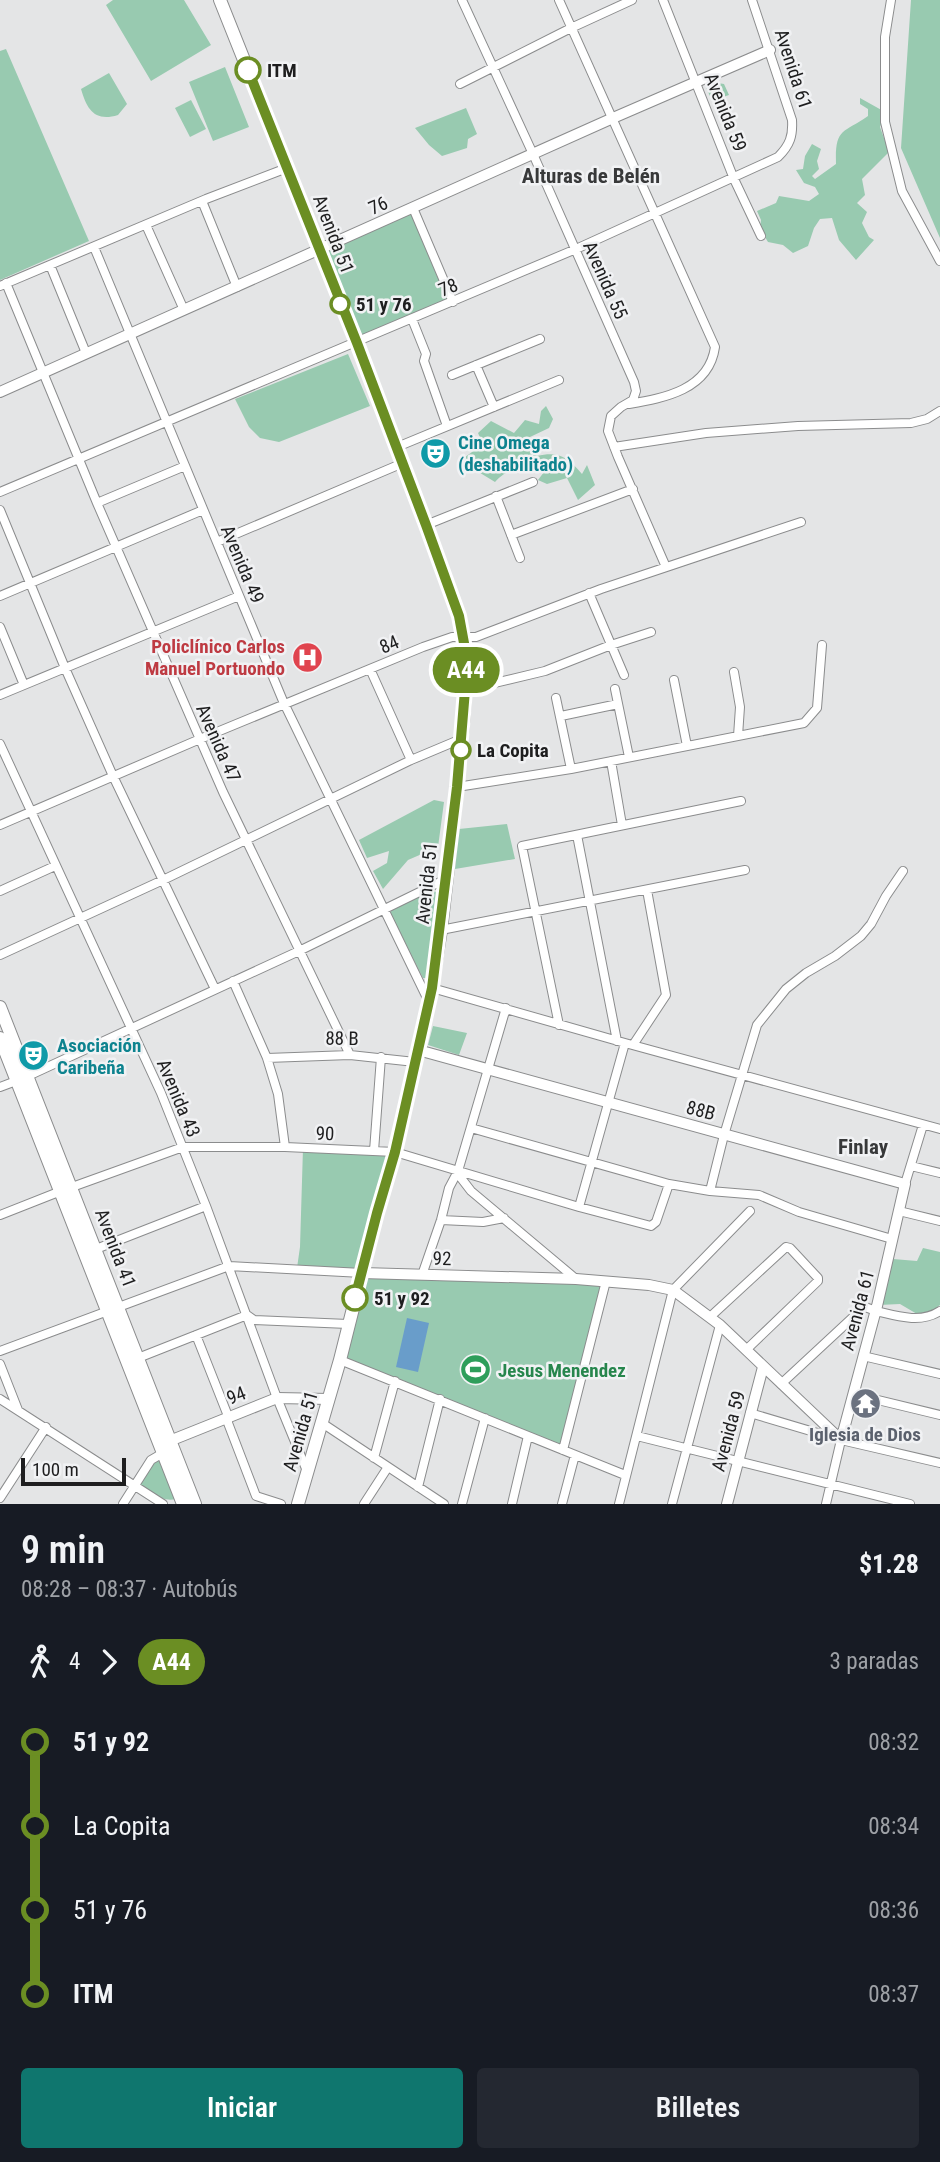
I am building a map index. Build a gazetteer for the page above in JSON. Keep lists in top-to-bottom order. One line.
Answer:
{"streets":{"main road":["Avenida 51","Avenida 41"],"street":["Avenida 61","Avenida 59","76","Avenida 55","78","Avenida 49","84","Avenida 47","88 B","Avenida 43","88B","90","92","94"]},"crossings":[["Avenida 61","76"],["Avenida 61","78"],["Avenida 61","88B"],["Avenida 61","92"],["Avenida 59","76"],["Avenida 59","78"],["Avenida 59","92"],["76","Avenida 51"],["76","Avenida 55"],["76","Avenida 49"],["76","Avenida 47"],["Avenida 51","78"],["Avenida 51","Avenida 49"],["Avenida 51","84"],["Avenida 51","88 B"],["Avenida 51","Avenida 43"],["Avenida 51","90"],["Avenida 51","92"],["Avenida 51","94"],["Avenida 55","78"],["78","Avenida 49"],["78","Avenida 47"],["Avenida 49","84"],["84","Avenida 47"],["84","Avenida 43"],["Avenida 47","88 B"],["88 B","88B"],["Avenida 43","90"],["Avenida 43","92"],["Avenida 43","94"],["90","Avenida 41"],["Avenida 41","92"],["Avenida 41","94"]],"districts":["Alturas de Belén","Finlay"],"places":{"other":["ITM","51 y 76","La Copita","51 y 92"],"theatre":["Cine Omega (deshabilitado)","Asociación Caribeña"],"hospital":["Policlínico Carlos Manuel Portuondo"],"sports":["Jesus Menendez"],"temple":["Iglesia de Dios"]},"lines":["bus line A44"],"scale_bar":"100 m","page":{"on_map":"A44","scale":"100 m","heading":["9 min","08:28 – 08:37 · Autobús","$1.28"],"legs":["4","A44","3 paradas"],"list":[{"name":"51 y 92","value":"08:32"},{"name":"La Copita","value":"08:34"},{"name":"51 y 76","value":"08:36"},{"name":"ITM","value":"08:37"}],"buttons":["Iniciar","Billetes"]}}
